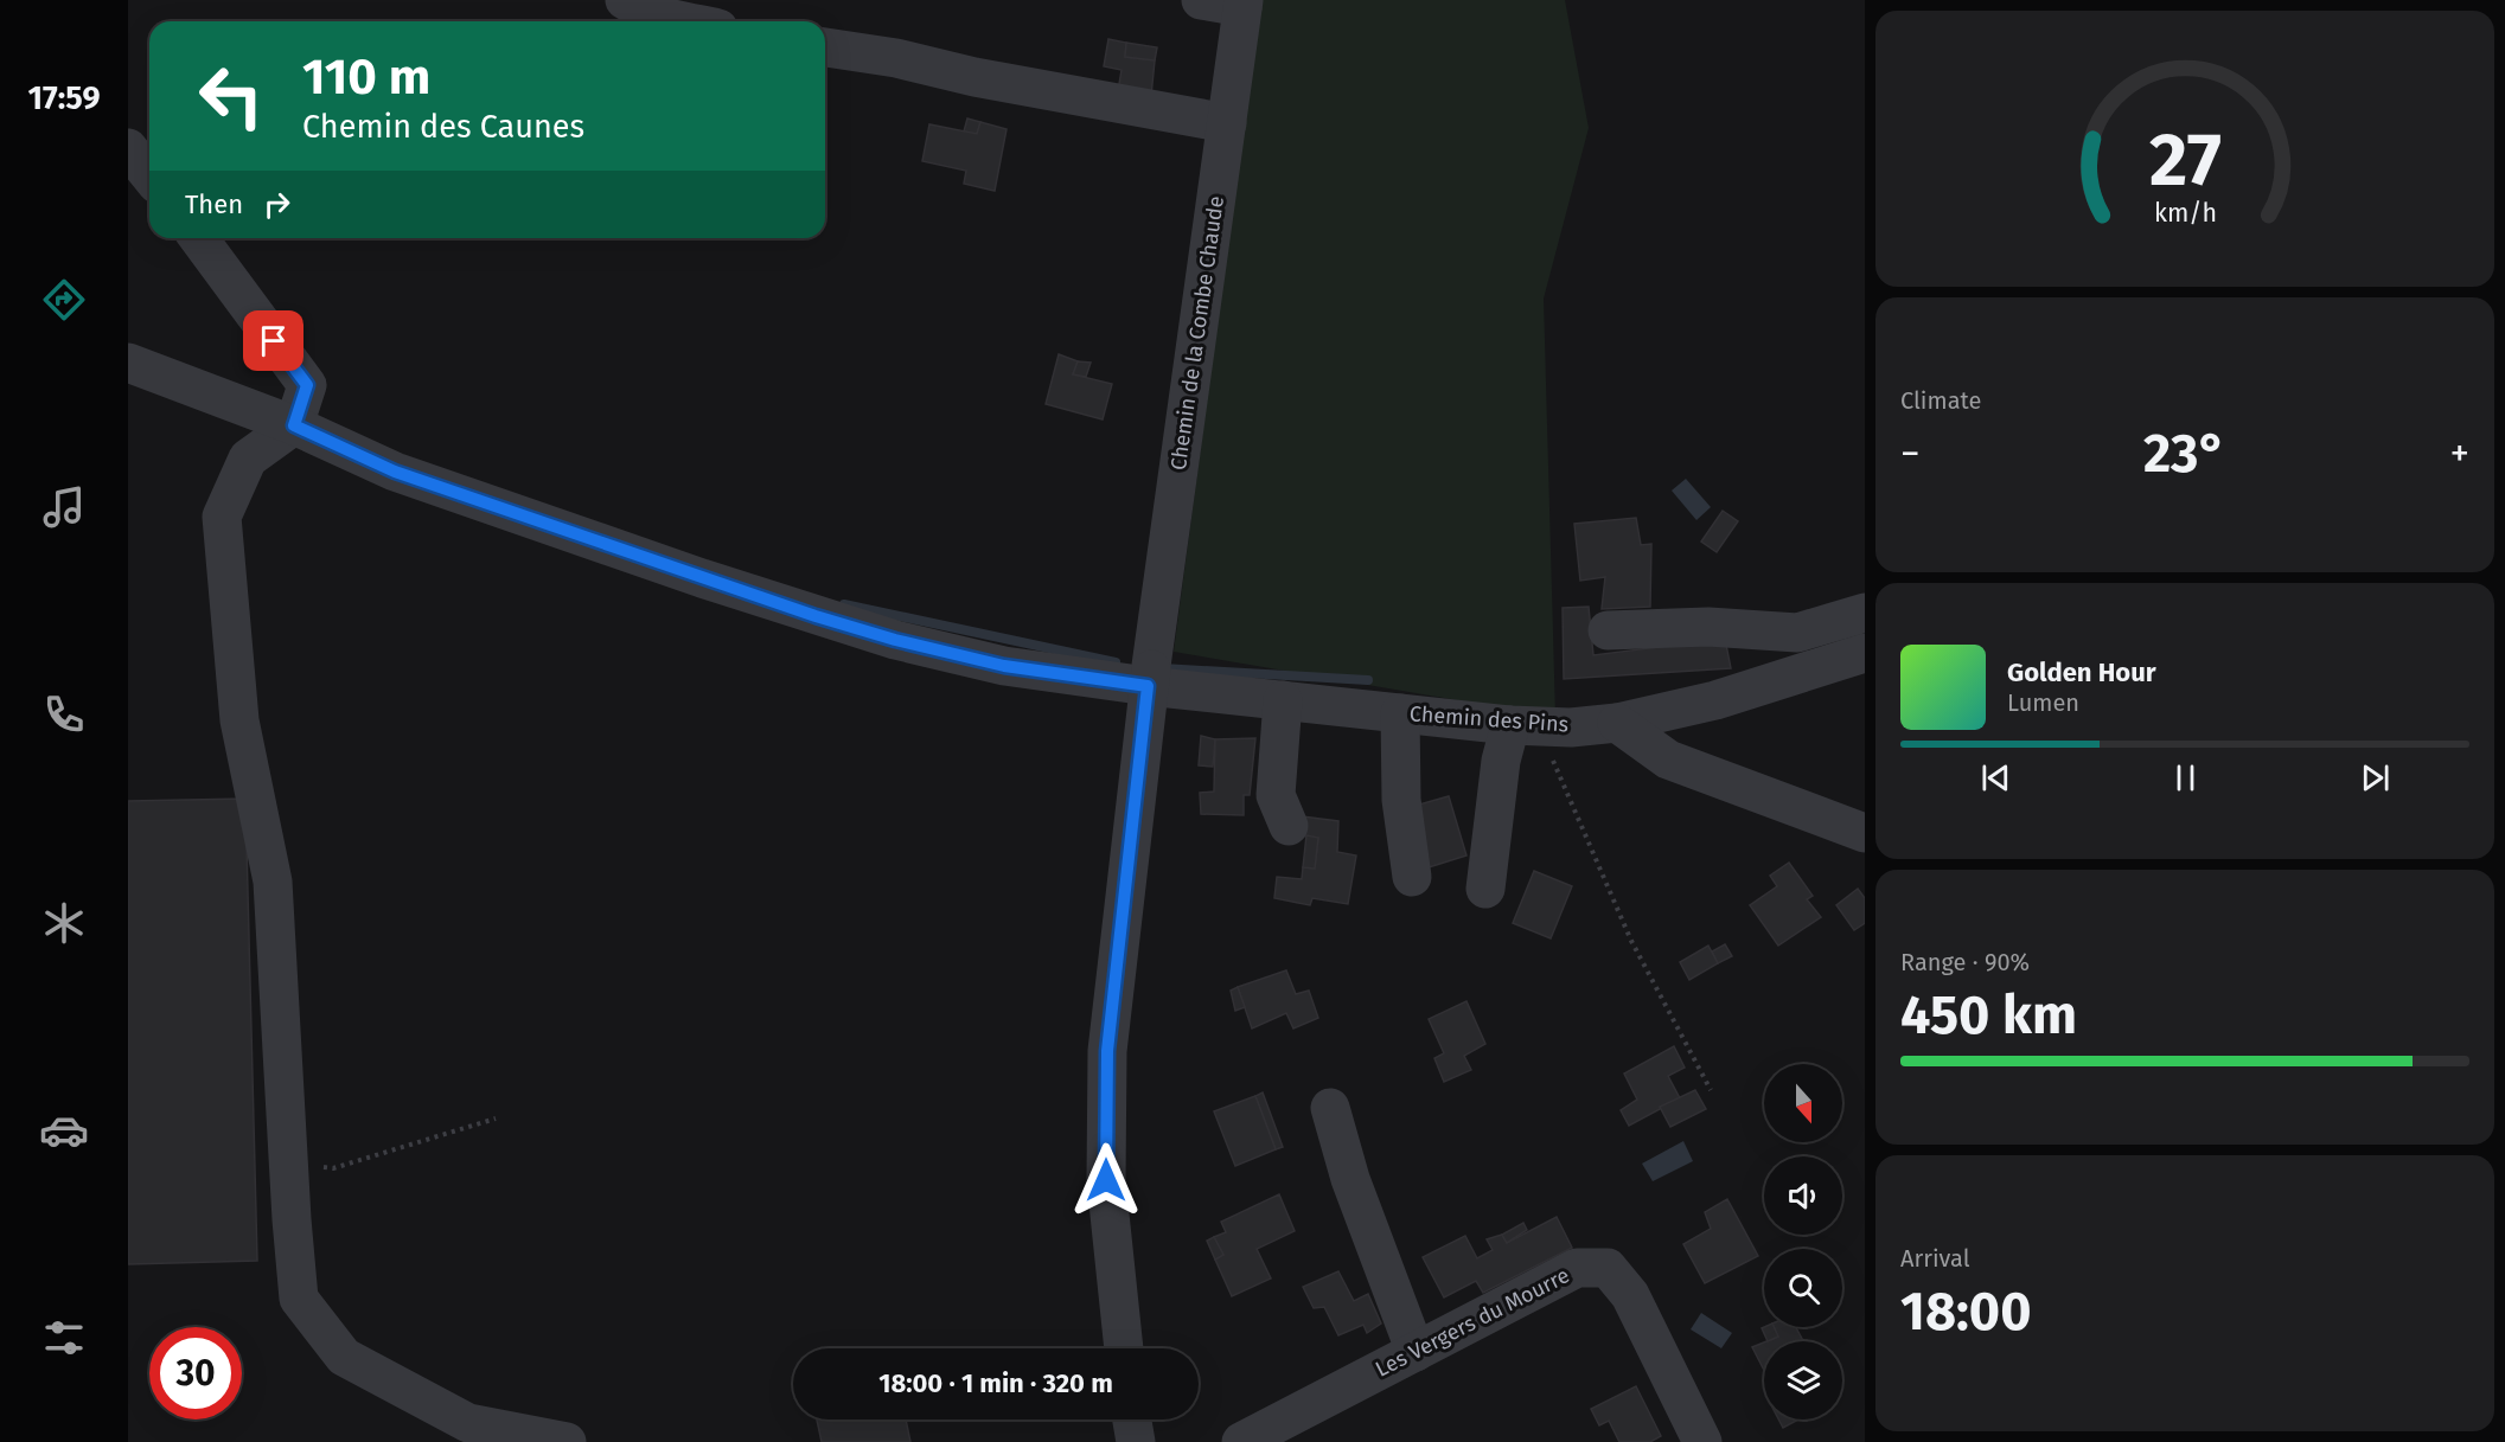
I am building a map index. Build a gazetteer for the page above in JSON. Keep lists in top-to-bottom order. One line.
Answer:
{"streets":{"street":["Chemin de la Combe Chaude","Chemin des Pins","Les Vergers du Mourre"]},"crossings":[["Chemin de la Combe Chaude","Chemin des Pins"]],"north":"bottom","page":{"tabs":"17:59","turn":["110 m","Chemin des Caunes"],"then":"Then","tile":["Climate",["Range · 90%","450 km"],["Arrival","18:00"]],"heat":["−","23°","+"],"song":["Golden Hour","Lumen"],"limit":"30","trip":"18:00 · 1 min · 320 m","gauge":["27","km/h"]}}
